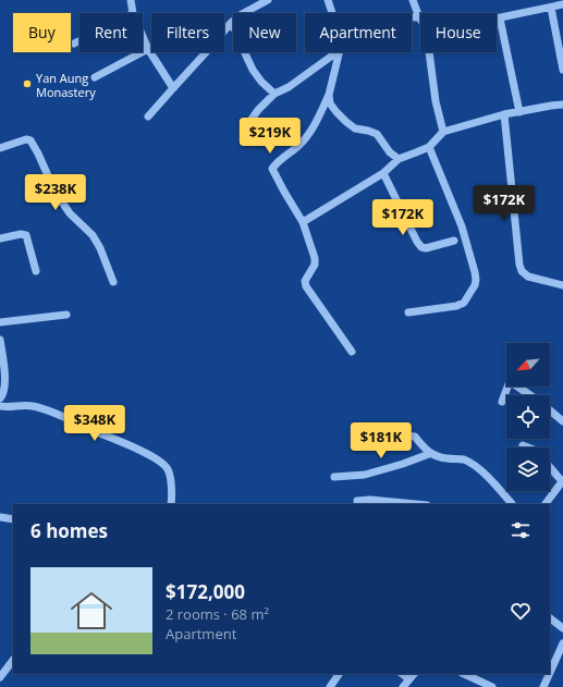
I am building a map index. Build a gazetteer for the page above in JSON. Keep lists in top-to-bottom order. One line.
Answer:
{"places":["Yan Aung Monastery"],"north":"bottom left","page":{"chip":["Buy","Rent","Filters","New","Apartment","House"],"price":["$219K","$238K","$172K","$172K","$348K","$181K"],"heading":"6 homes","list":[{"name":"$172,000","note":"2 rooms · 68 m² · Apartment"}]}}
